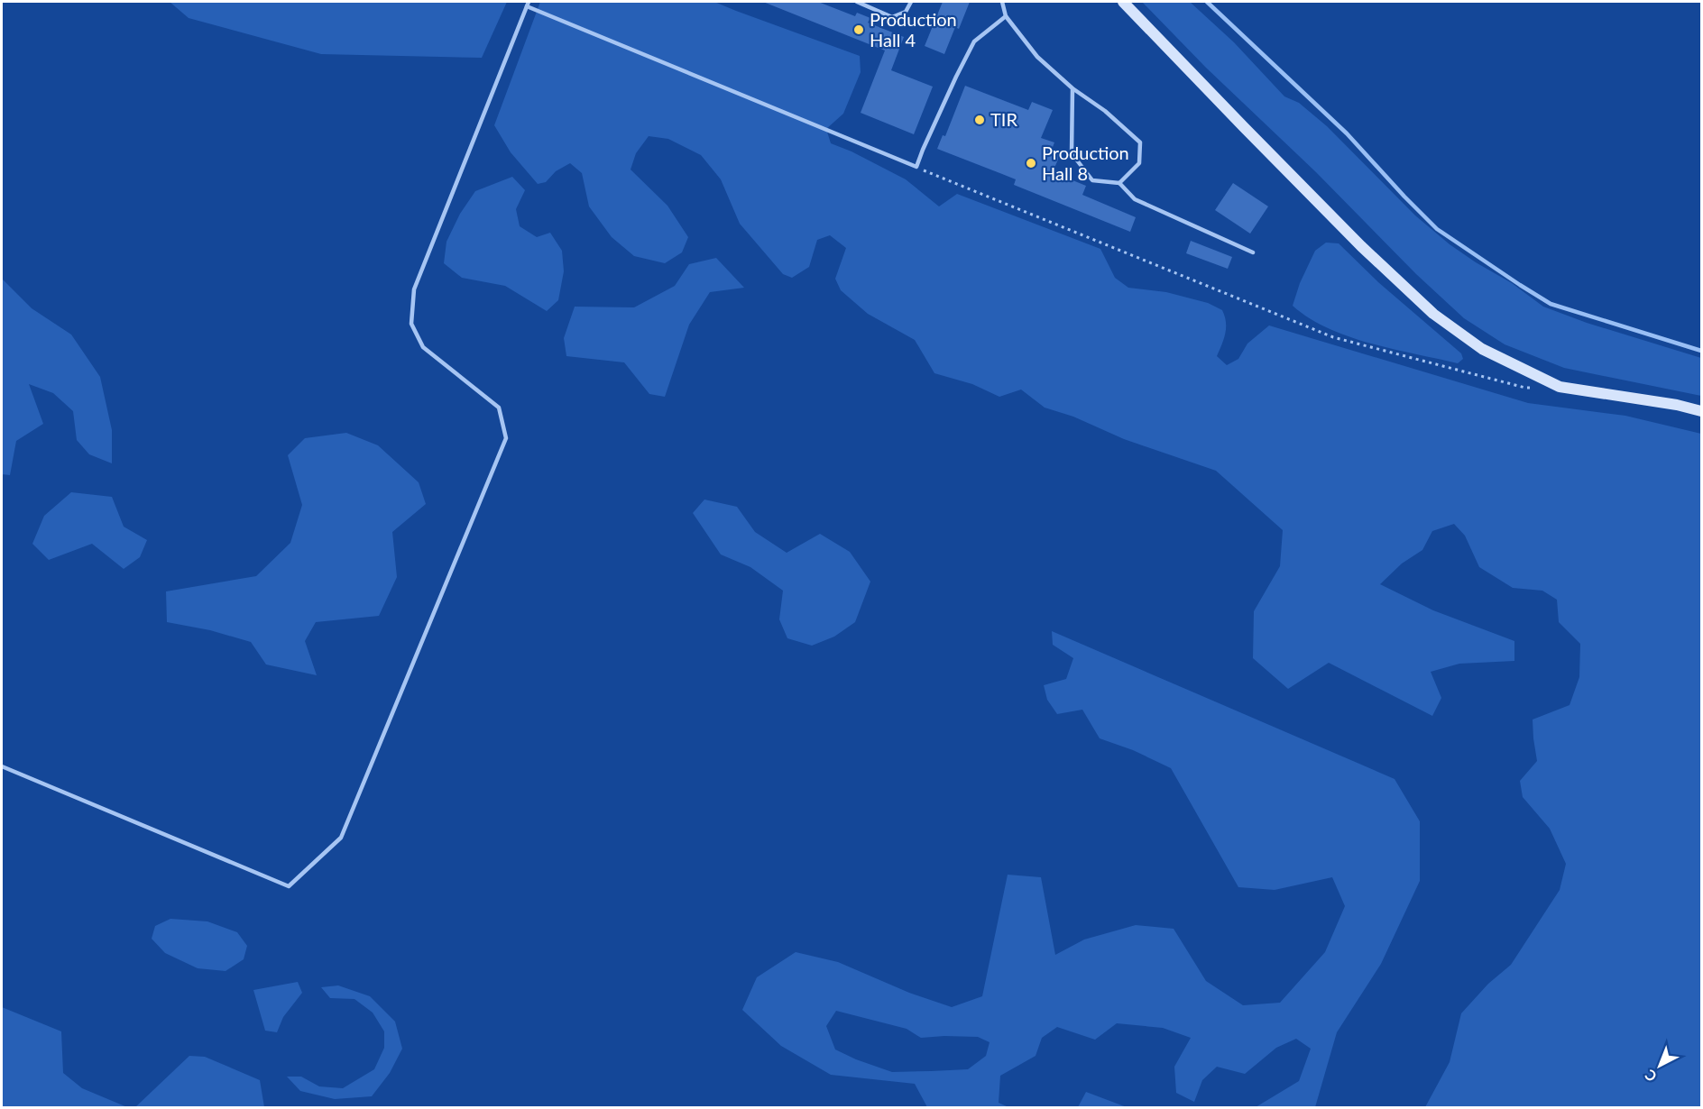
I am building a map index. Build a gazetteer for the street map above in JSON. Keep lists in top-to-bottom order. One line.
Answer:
{"places":["Production Hall 4","TIR","Production Hall 8"],"north":"bottom left"}
